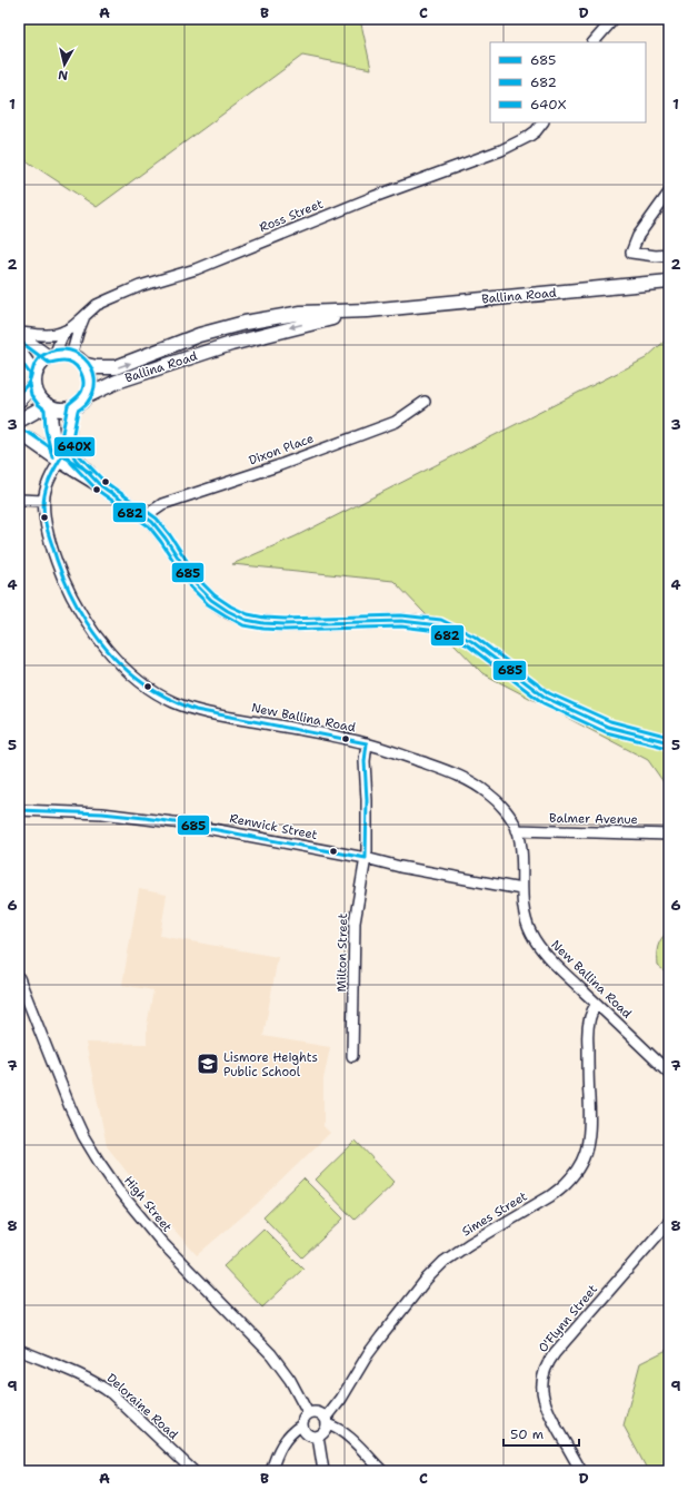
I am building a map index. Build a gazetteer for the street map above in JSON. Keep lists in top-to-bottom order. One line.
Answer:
{"streets":{"main road":["Ballina Road"],"street":["Ross Street","Dixon Place","New Ballina Road","Balmer Avenue","Renwick Street","Milton Street","High Street","Simes Street","O'Flynn Street","Deloraine Road"]},"crossings":[["New Ballina Road","Balmer Avenue"],["New Ballina Road","Renwick Street"],["New Ballina Road","Milton Street"],["New Ballina Road","Simes Street"],["Renwick Street","Milton Street"],["High Street","Simes Street"]],"places":{"school or university":["Lismore Heights Public School"]},"lines":["transit line 682","transit line 640X","transit line 685"],"legend":["685","682","640X"],"scale_bar":"50 m","north":"bottom","grid":{"columns":["A","B","C","D"],"rows":["1","2","3","4","5","6","7","8","9"]}}
